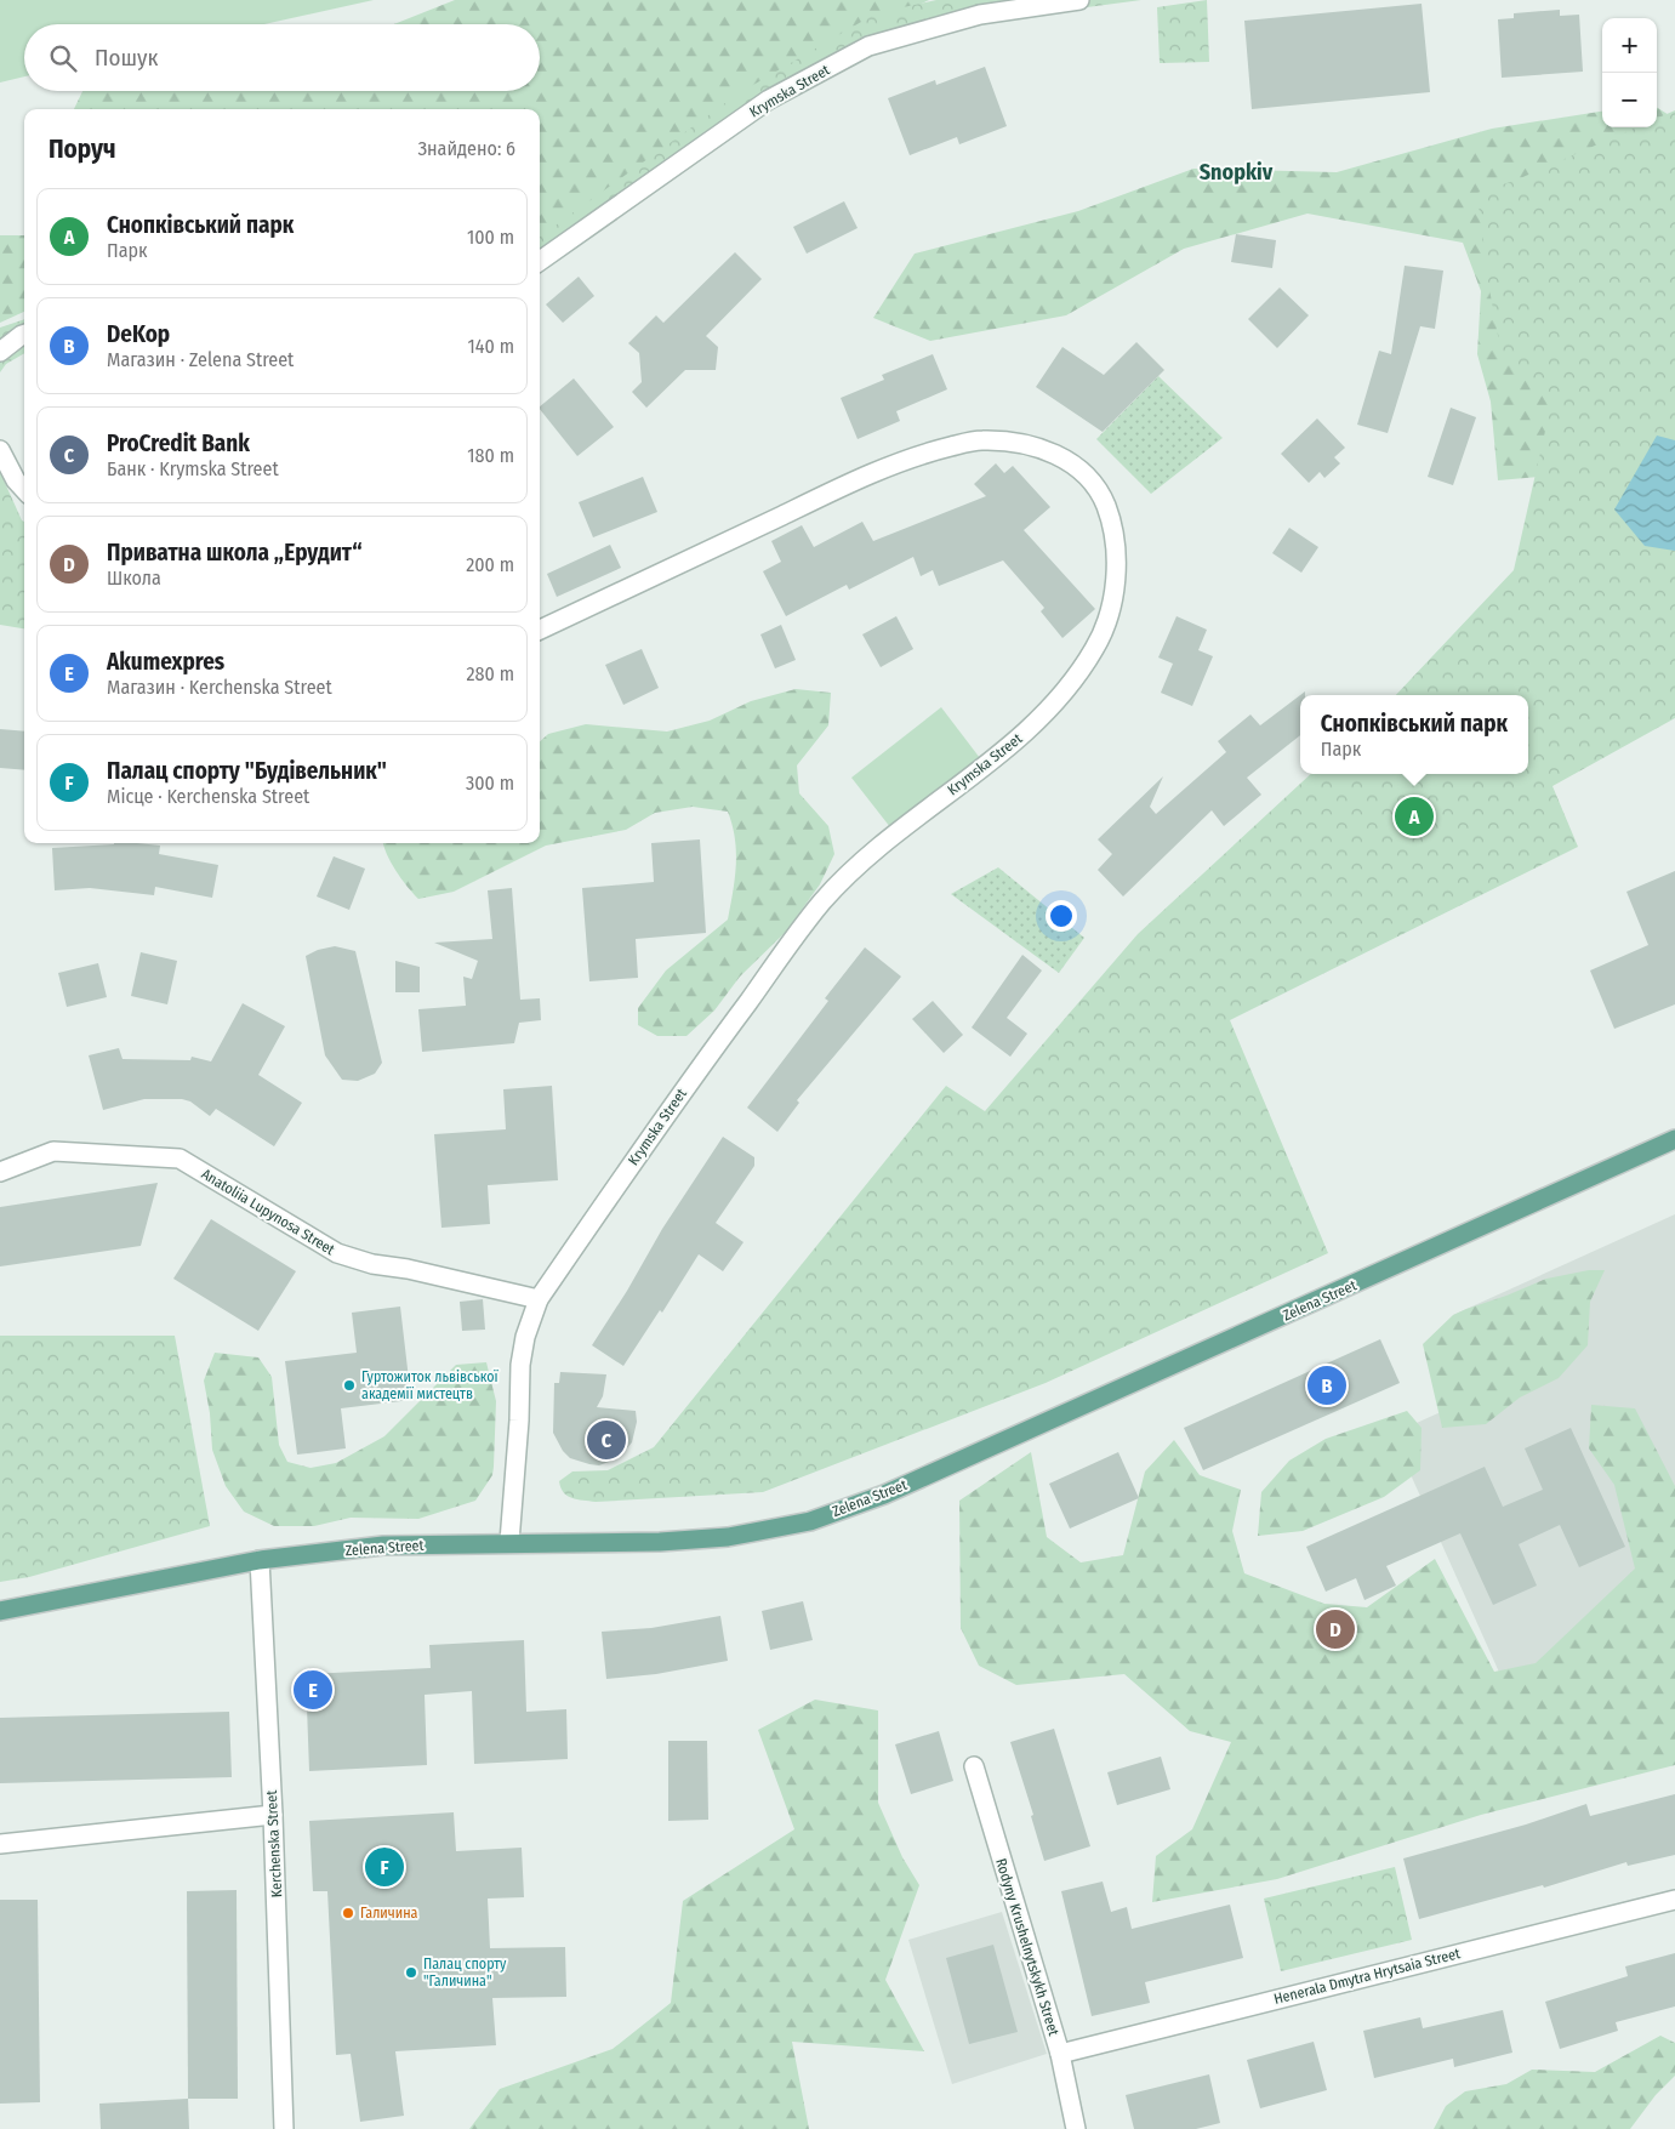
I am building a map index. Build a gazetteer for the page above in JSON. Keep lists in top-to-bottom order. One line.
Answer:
{"streets":{"main road":["Zelena Street"],"street":["Krymska Street","Anatoliia Lupynosa Street","Kerchenska Street","Rodyny Krushelnytskykh Street","Henerala Dmytra Hrytsaia Street"]},"crossings":[["Krymska Street","Anatoliia Lupynosa Street"],["Krymska Street","Zelena Street"],["Zelena Street","Kerchenska Street"],["Rodyny Krushelnytskykh Street","Henerala Dmytra Hrytsaia Street"]],"districts":["Snopkiv"],"places":["Гуртожиток львівської академії мистецтв","Галичина","Палац спорту \"Галичина\""],"page":{"map_buttons":["+","−"],"search":"Пошук","heading":["Поруч","Знайдено: 6"],"list":[{"mark":"A","name":"Снопківський парк","note":"Парк","value":"100 m"},{"mark":"B","name":"DeKop","note":"Магазин · Zelena Street","value":"140 m"},{"mark":"C","name":"ProCredit Bank","note":"Банк · Krymska Street","value":"180 m"},{"mark":"D","name":"Приватна школа „Ерудит“","note":"Школа","value":"200 m"},{"mark":"E","name":"Akumexpres","note":"Магазин · Kerchenska Street","value":"280 m"},{"mark":"F","name":"Палац спорту \"Будівельник\"","note":"Місце · Kerchenska Street","value":"300 m"}],"popup":["Снопківський парк","Парк"],"pins":["A","B","C","D","E","F"]}}
